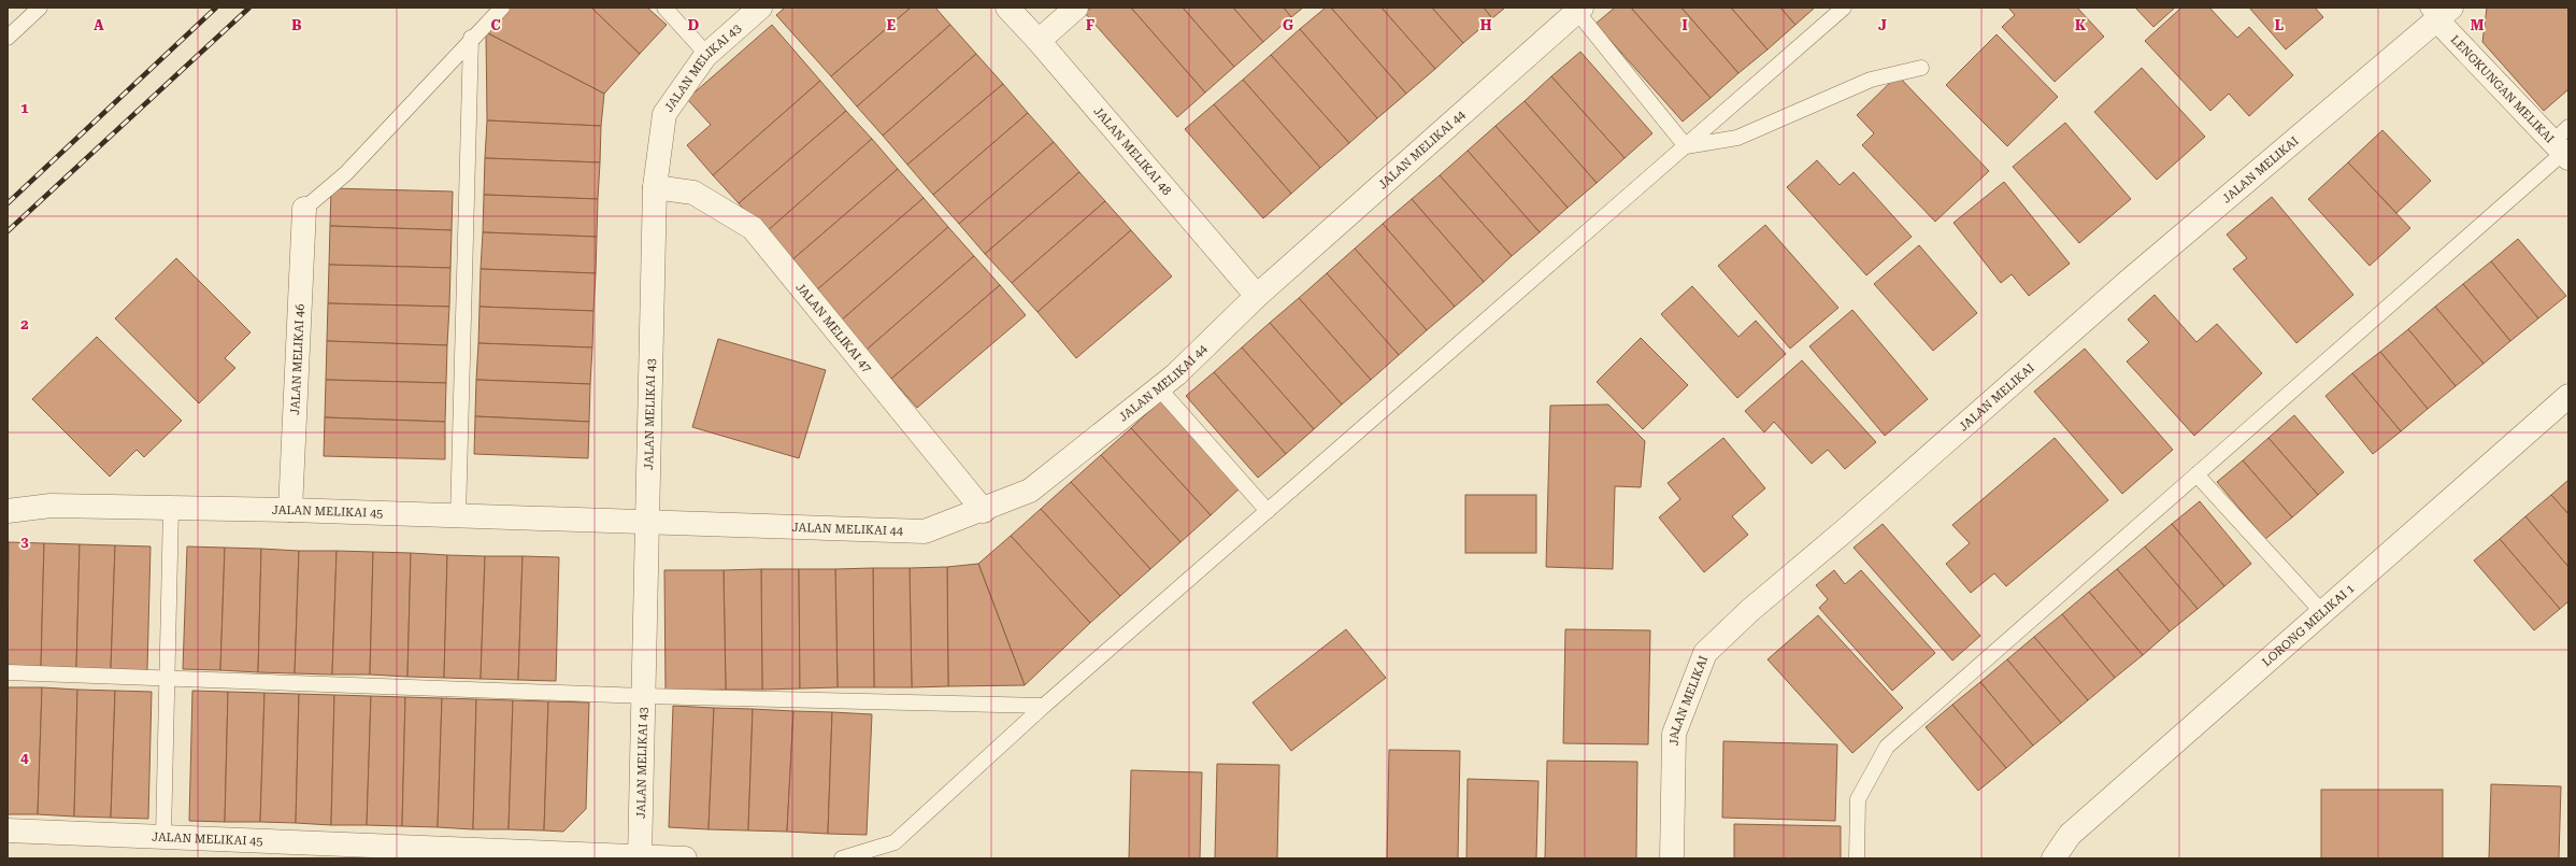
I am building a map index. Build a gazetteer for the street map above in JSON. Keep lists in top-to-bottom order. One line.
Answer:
{"streets":{"street":["JALAN MELIKAI 43","LENGKUNGAN MELIKAI","JALAN MELIKAI 44","JALAN MELIKAI 48","JALAN MELIKAI","JALAN MELIKAI 47","JALAN MELIKAI 46","JALAN MELIKAI 45","LORONG MELIKAI 1"]},"crossings":[["JALAN MELIKAI 43","JALAN MELIKAI 44"],["JALAN MELIKAI 43","JALAN MELIKAI 47"],["JALAN MELIKAI 43","JALAN MELIKAI 45"],["LENGKUNGAN MELIKAI","JALAN MELIKAI"],["JALAN MELIKAI 44","JALAN MELIKAI 48"],["JALAN MELIKAI 44","JALAN MELIKAI 47"],["JALAN MELIKAI 44","JALAN MELIKAI 45"],["JALAN MELIKAI 46","JALAN MELIKAI 45"]],"grid":{"columns":["A","B","C","D","E","F","G","H","I","J","K","L","M"],"rows":["1","2","3","4"]}}
